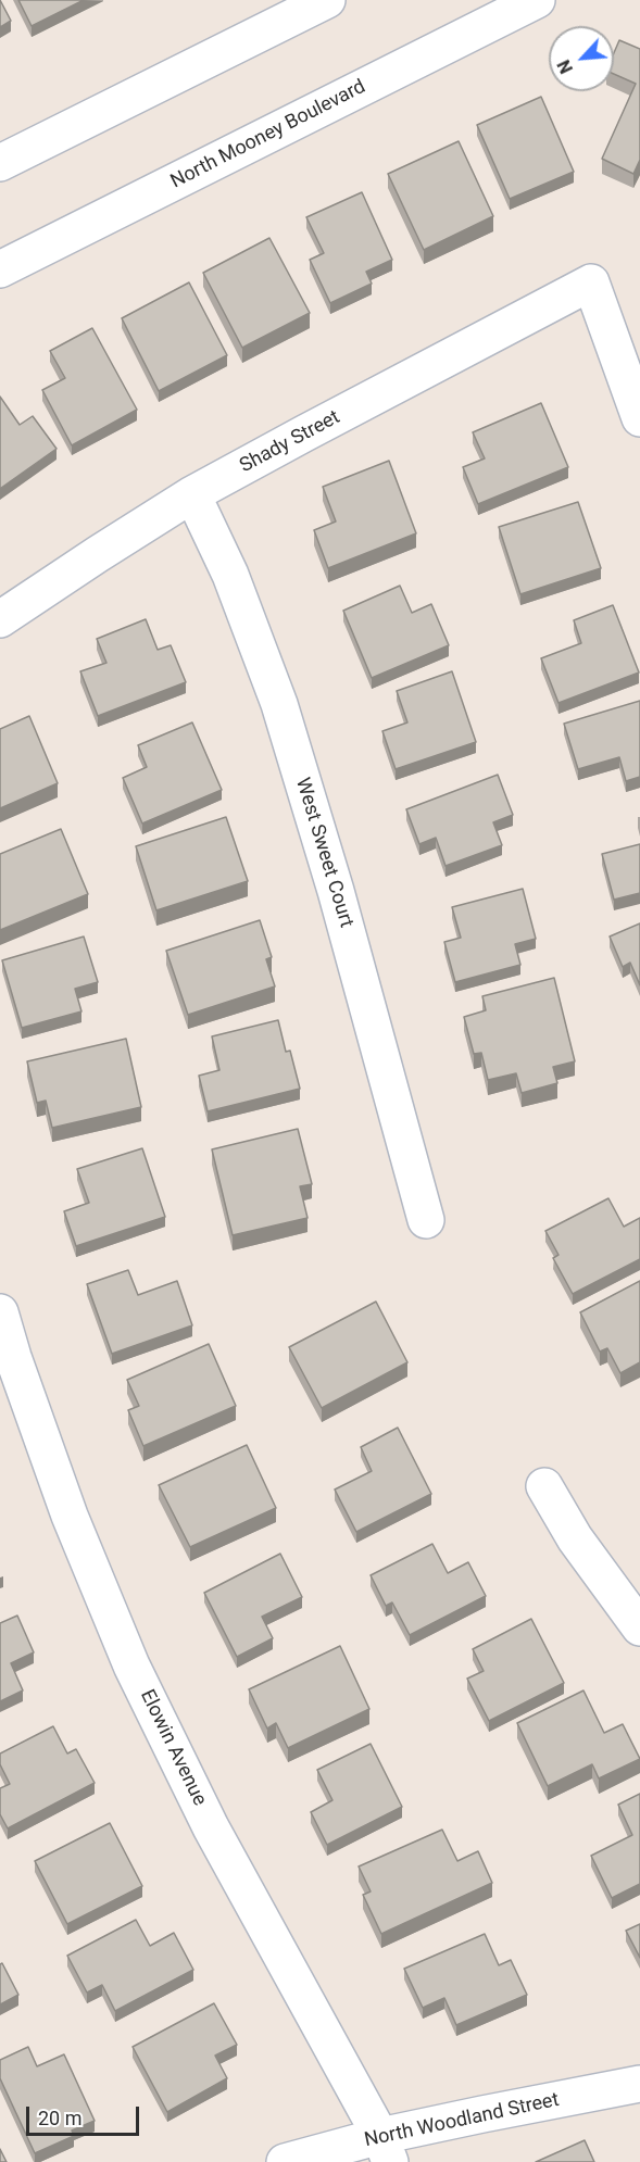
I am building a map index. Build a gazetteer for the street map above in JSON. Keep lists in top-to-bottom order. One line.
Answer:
{"streets":{"street":["North Mooney Boulevard","Shady Street","West Sweet Court","Elowin Avenue","North Woodland Street"]},"crossings":[["Shady Street","West Sweet Court"],["Elowin Avenue","North Woodland Street"]],"scale_bar":"20 m","north":"bottom left"}
